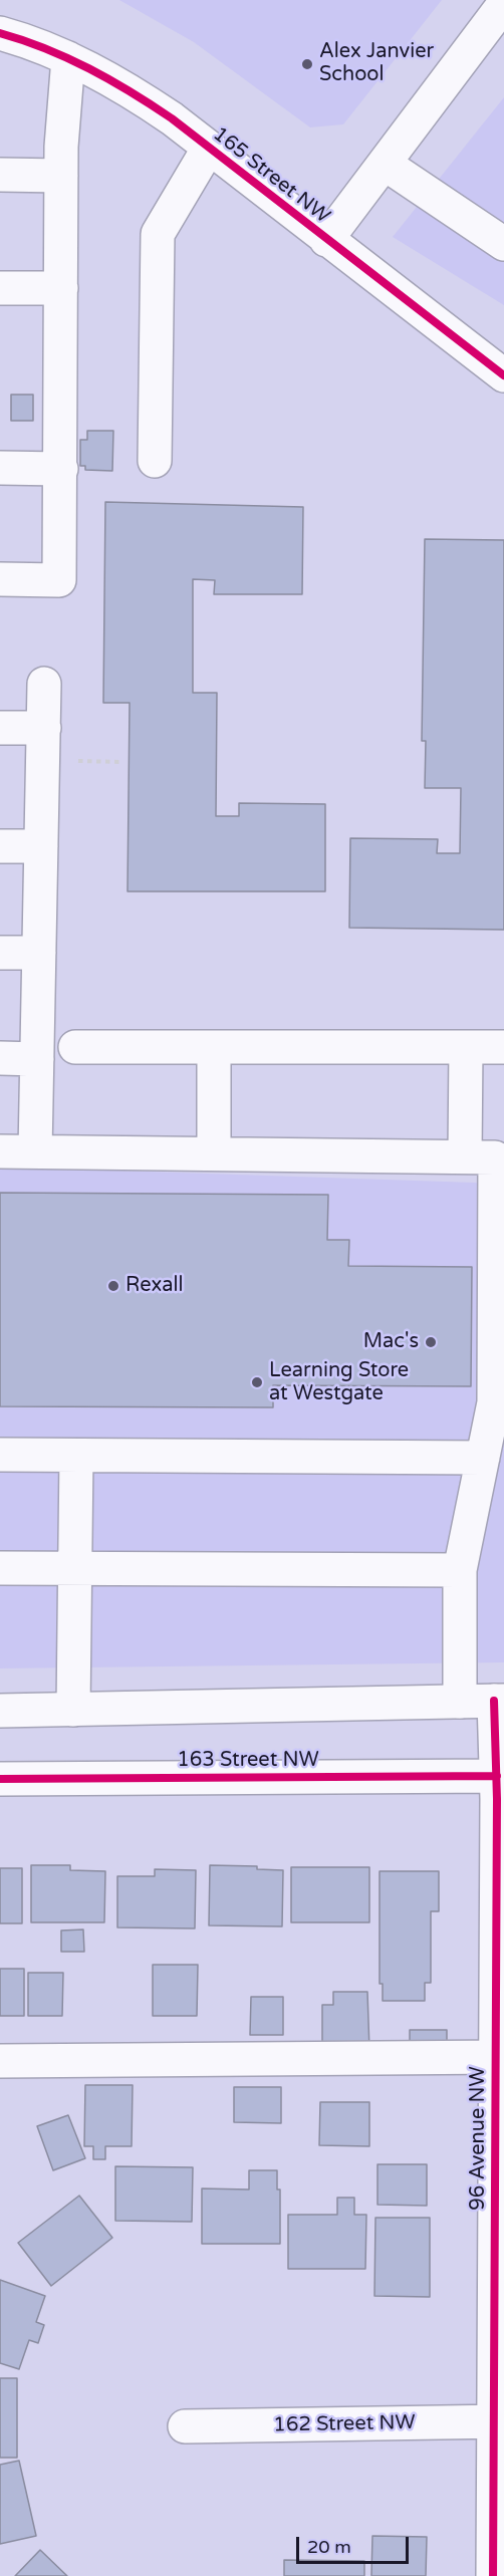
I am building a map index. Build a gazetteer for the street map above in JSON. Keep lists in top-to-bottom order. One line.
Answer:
{"streets":{"street":["165 Street NW","163 Street NW","96 Avenue NW","162 Street NW"]},"crossings":[["163 Street NW","96 Avenue NW"],["96 Avenue NW","162 Street NW"]],"places":["Alex Janvier School","Rexall","Mac's","Learning Store at Westgate"],"scale_bar":"20 m"}
